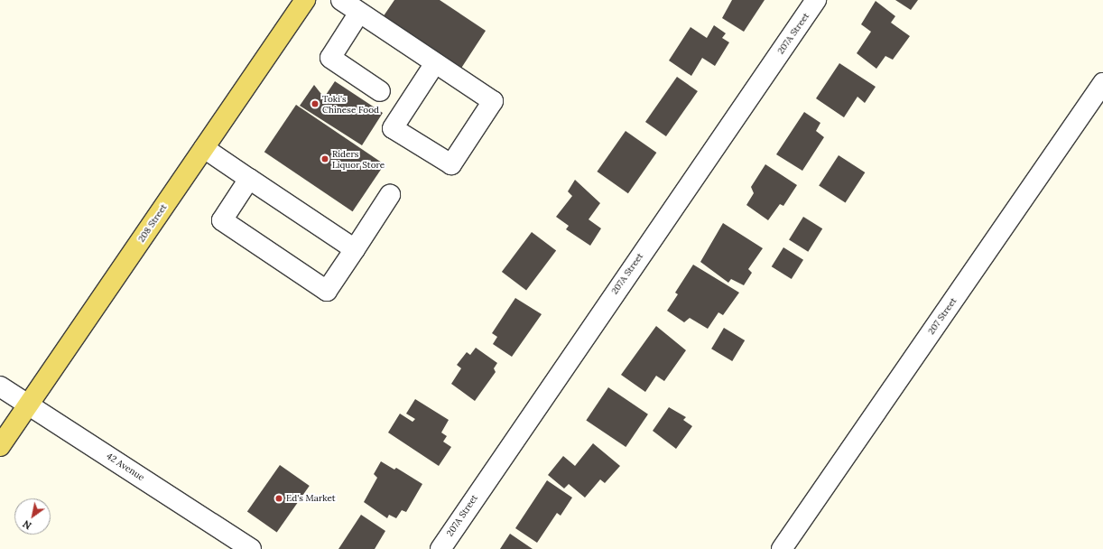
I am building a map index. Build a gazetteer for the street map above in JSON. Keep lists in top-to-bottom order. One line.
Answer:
{"streets":{"main road":["208 Street"],"street":["207A Street","207 Street","42 Avenue"]},"crossings":[["208 Street","42 Avenue"]],"places":["Toki's Chinese Food","Riders Liquor Store","Ed's Market"],"north":"bottom left"}
